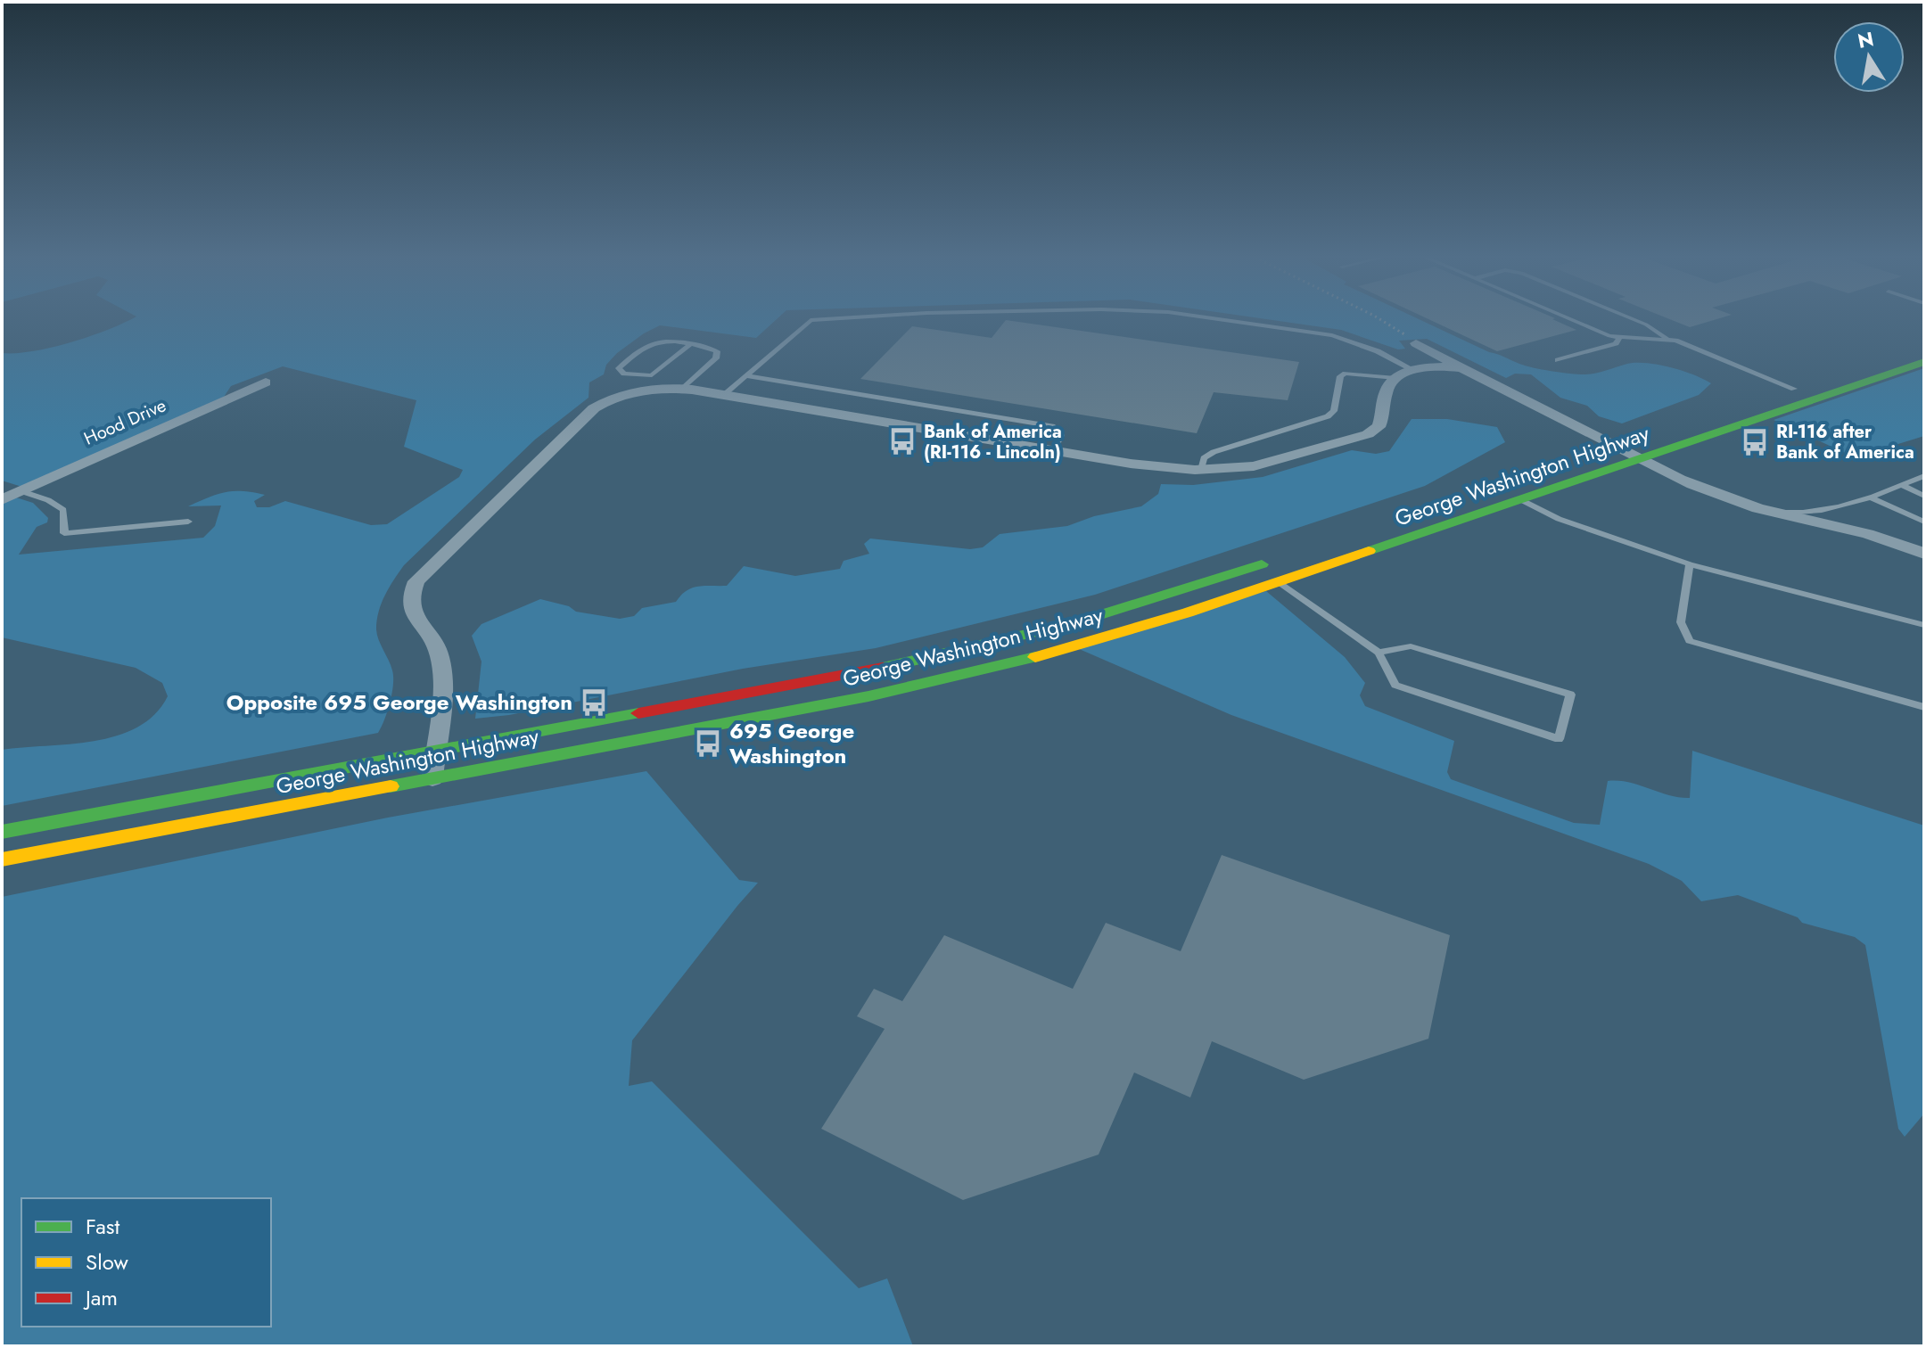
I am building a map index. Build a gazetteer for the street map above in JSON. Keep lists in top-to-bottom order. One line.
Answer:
{"streets":{"main road":["George Washington Highway"],"street":["Hood Drive"]},"places":{"bus stop":["Bank of America (RI-116 - Lincoln)","RI-116 after Bank of America","Opposite 695 George Washington","695 George Washington"]},"legend":["Fast","Slow","Jam"],"north":"top"}
